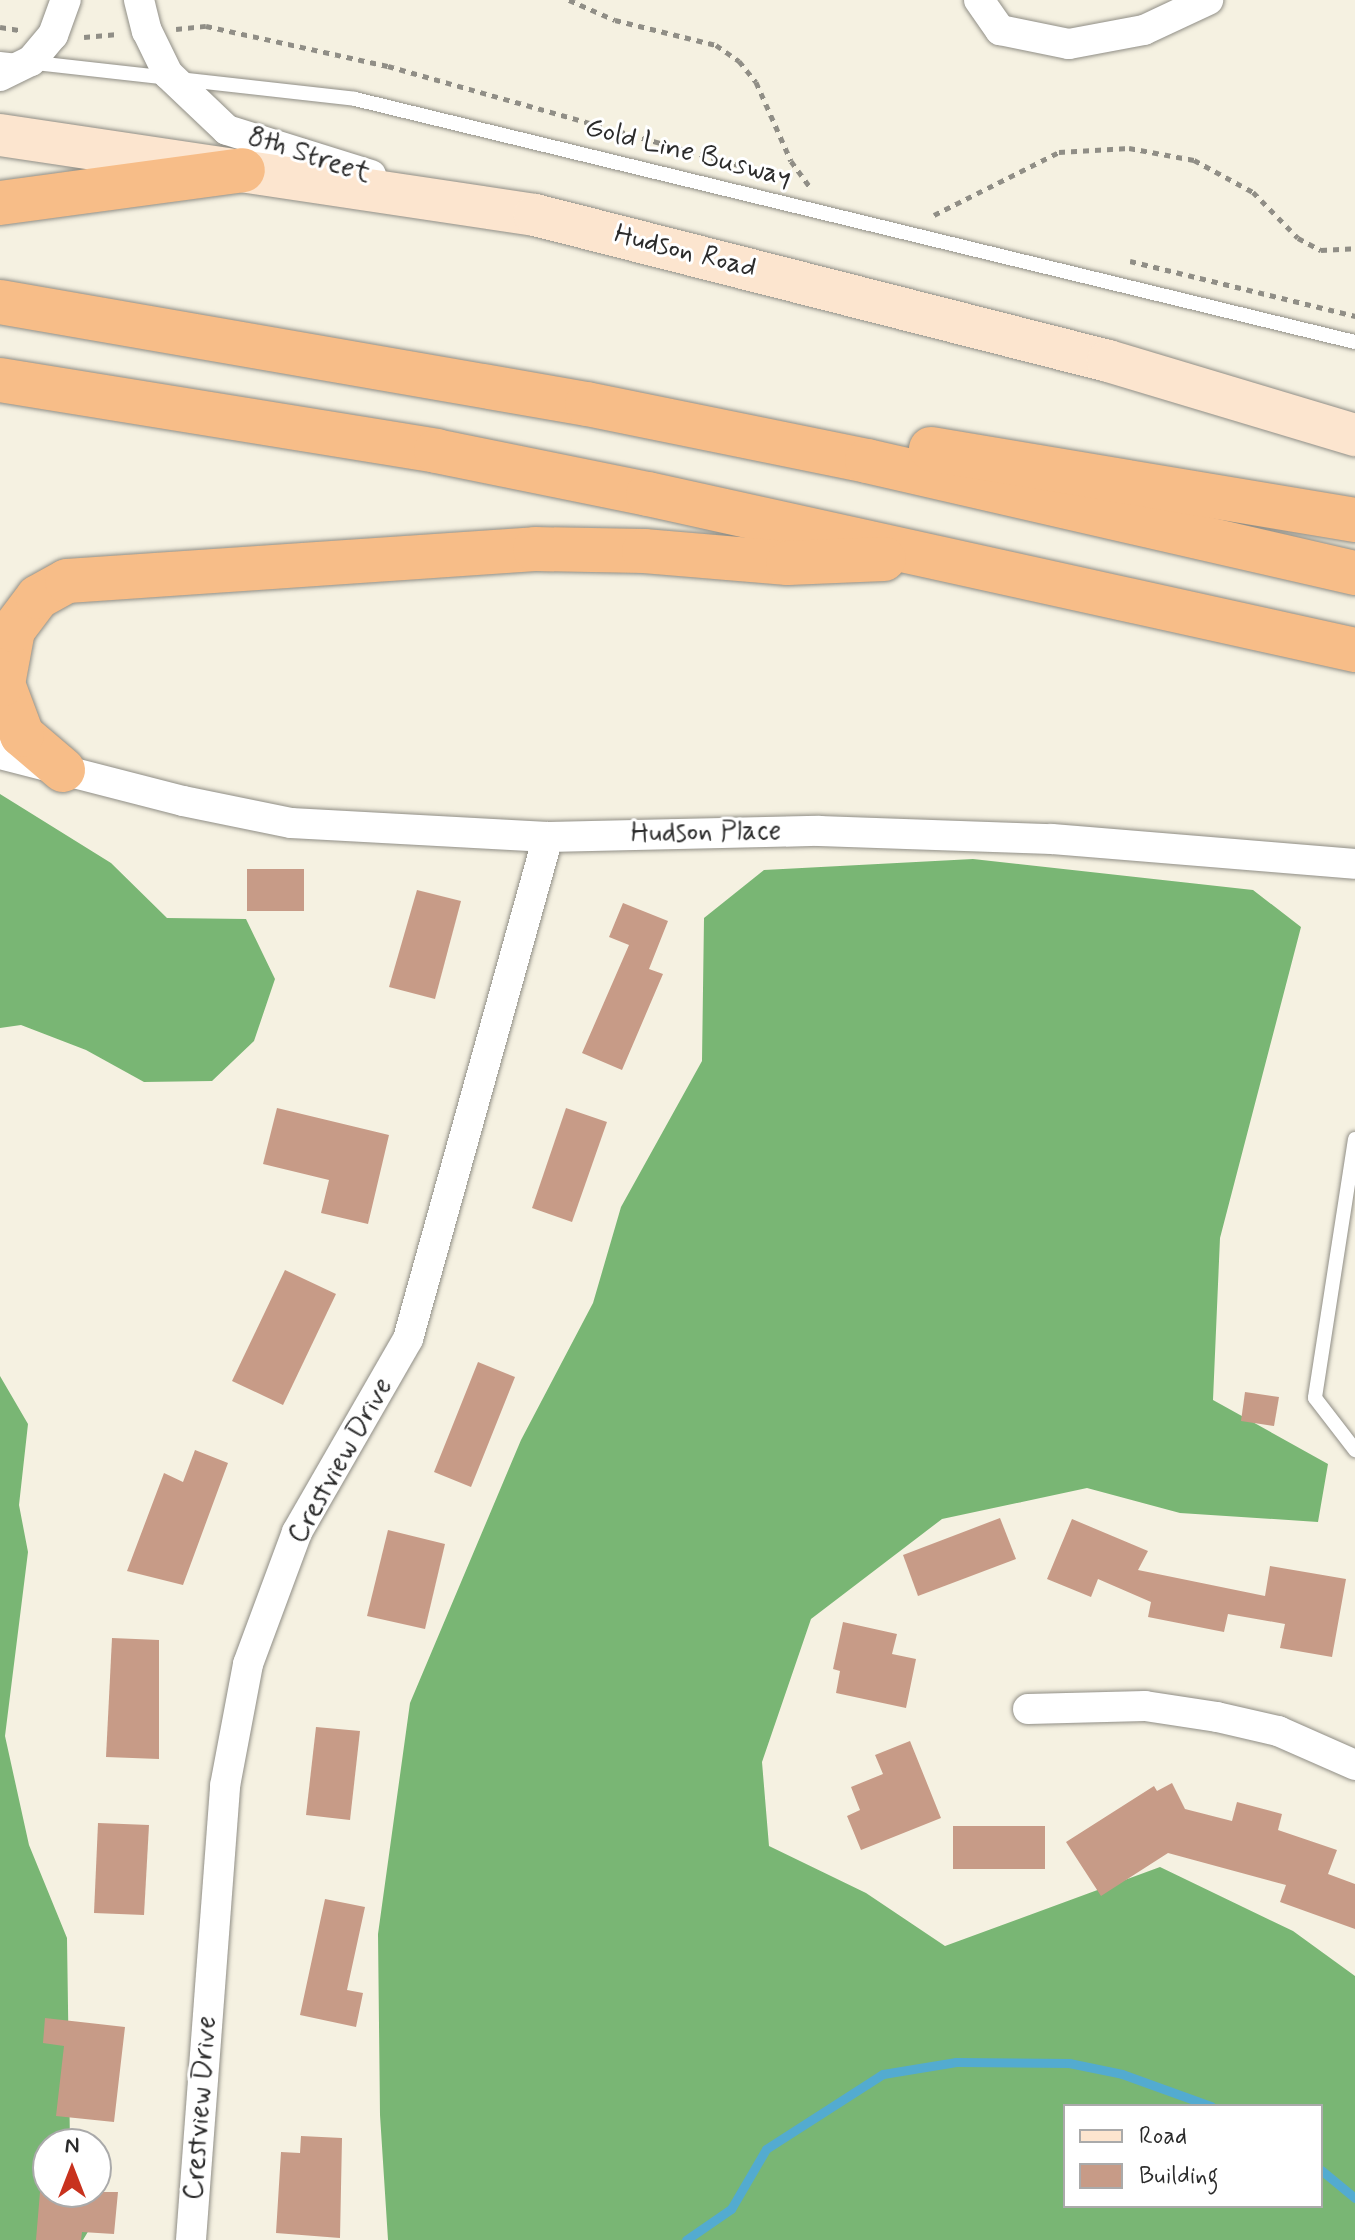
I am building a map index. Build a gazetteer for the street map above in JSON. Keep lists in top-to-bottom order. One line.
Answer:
{"streets":{"street":["8th Street","Hudson Road","Hudson Place","Crestview Drive"],"lane":["Gold Line Busway"]},"crossings":[["Gold Line Busway","8th Street"],["8th Street","Hudson Road"],["Hudson Place","Crestview Drive"]],"legend":["Road","Building"],"north":"top"}
